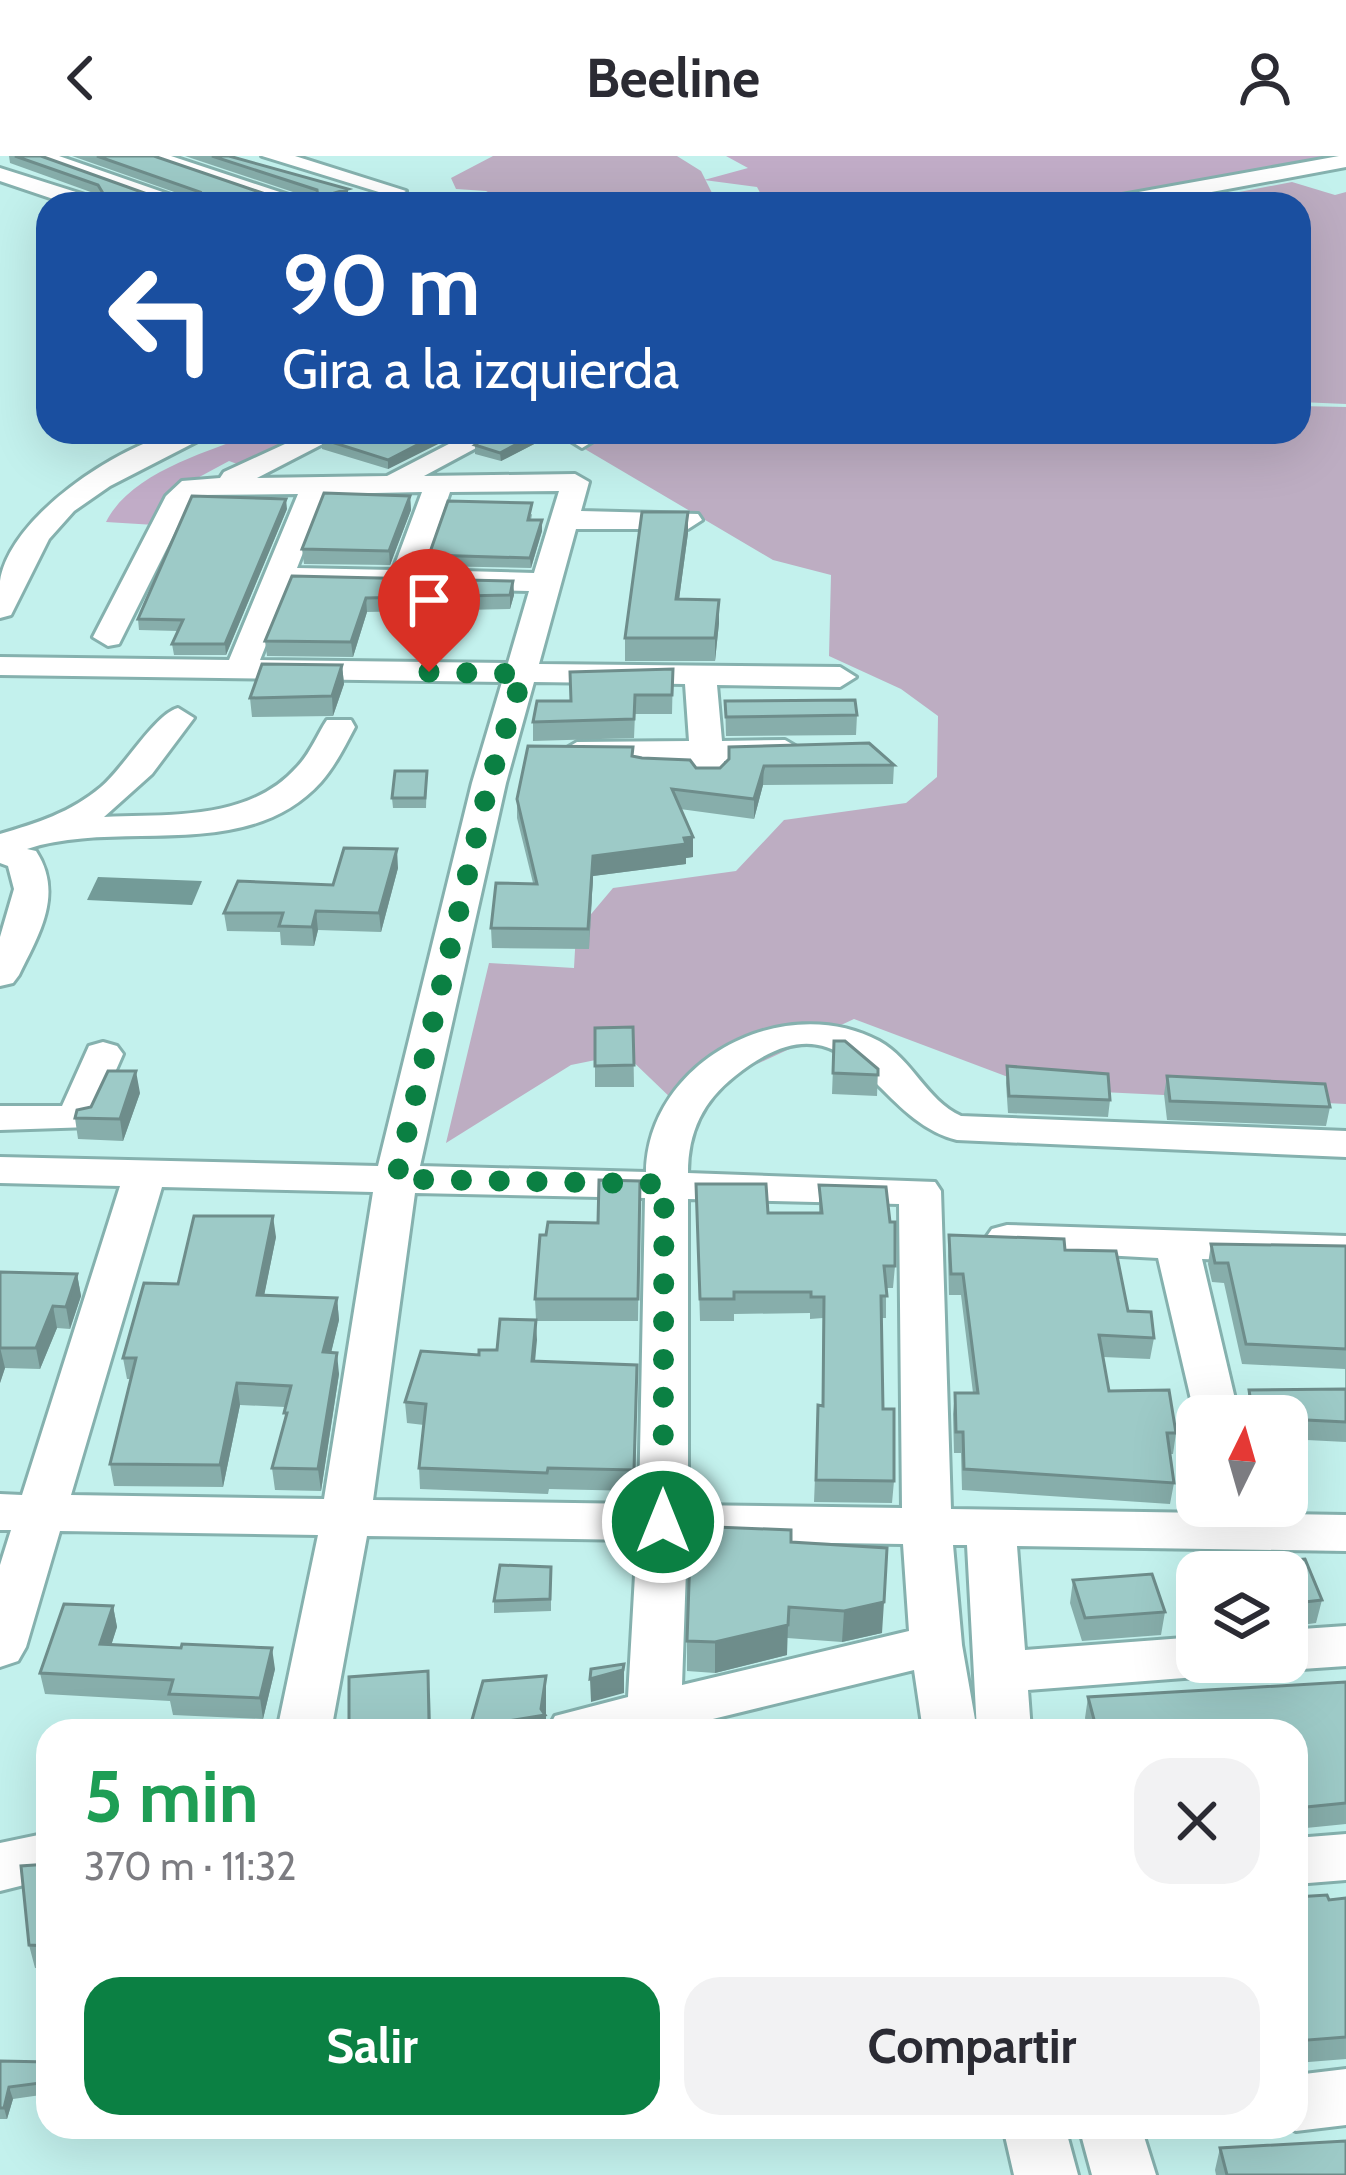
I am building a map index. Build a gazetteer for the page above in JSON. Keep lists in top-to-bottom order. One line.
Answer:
{"north":"top","page":{"header":"Beeline","turn":["90 m","Gira a la izquierda"],"heading":["5 min","370 m · 11:32"],"buttons":["Salir","Compartir"]}}
